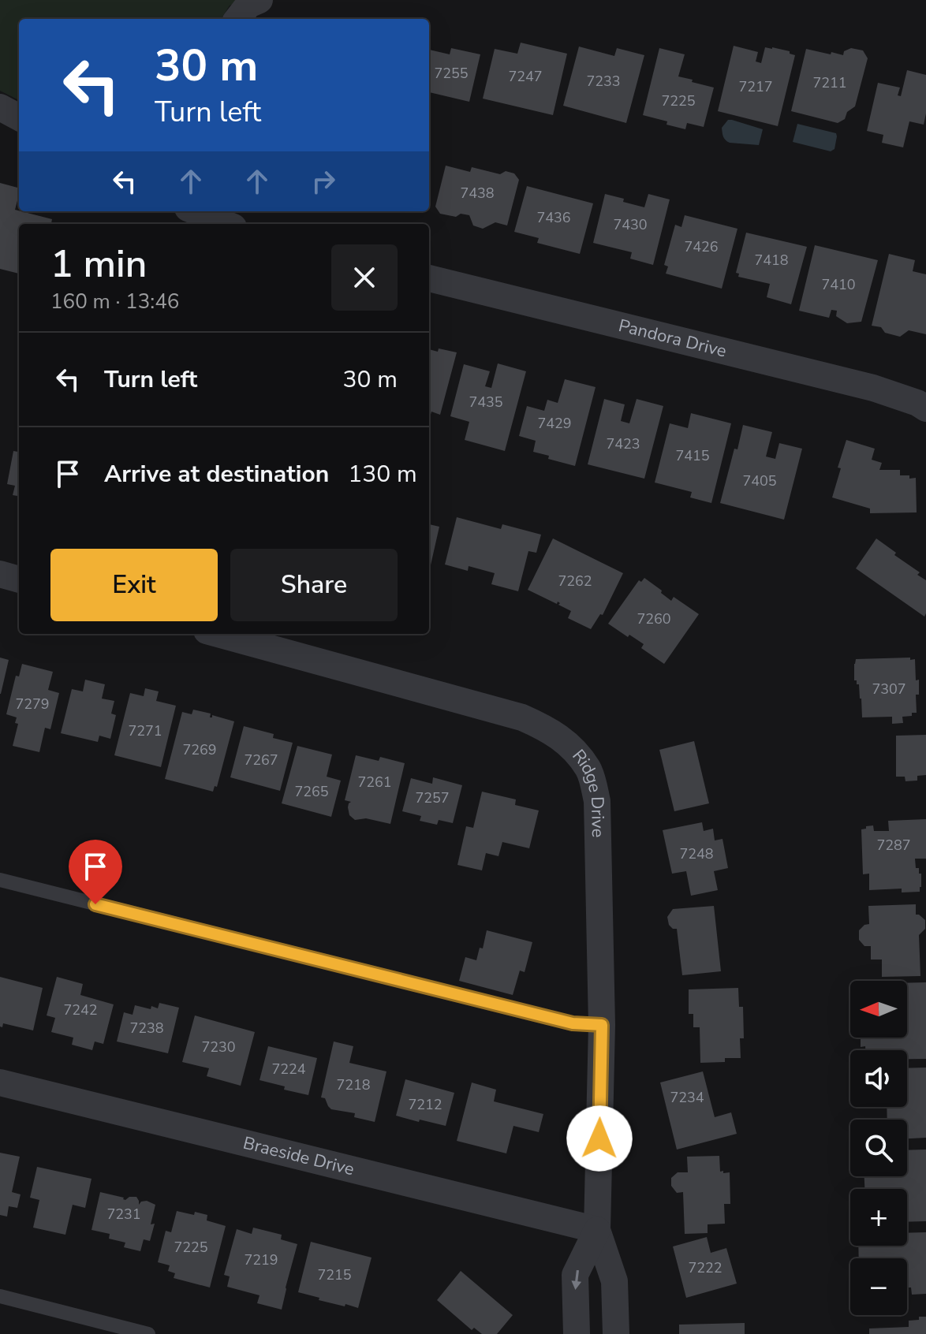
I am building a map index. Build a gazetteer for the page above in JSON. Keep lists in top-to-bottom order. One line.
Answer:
{"streets":{"street":["Pandora Drive","Ridge Drive","Braeside Drive"]},"crossings":[["Ridge Drive","Braeside Drive"]],"house_numbers":["7255","7247","7233","7211","7217","7225","7438","7436","7430","7426","7418","7410","7435","7429","7423","7415","7405","7262","7260","7307","7279","7271","7269","7267","7261","7265","7257","7287","7248","7242","7238","7230","7224","7218","7234","7212","7231","7225","7219","7222","7215"],"north":"left","page":{"turn":["30 m","Turn left"],"heading":["1 min","160 m · 13:46"],"list":[{"name":"Turn left","value":"30 m"},{"name":"Arrive at destination","value":"130 m"}],"buttons":["Exit","Share"],"map_buttons":["+","−"]}}
